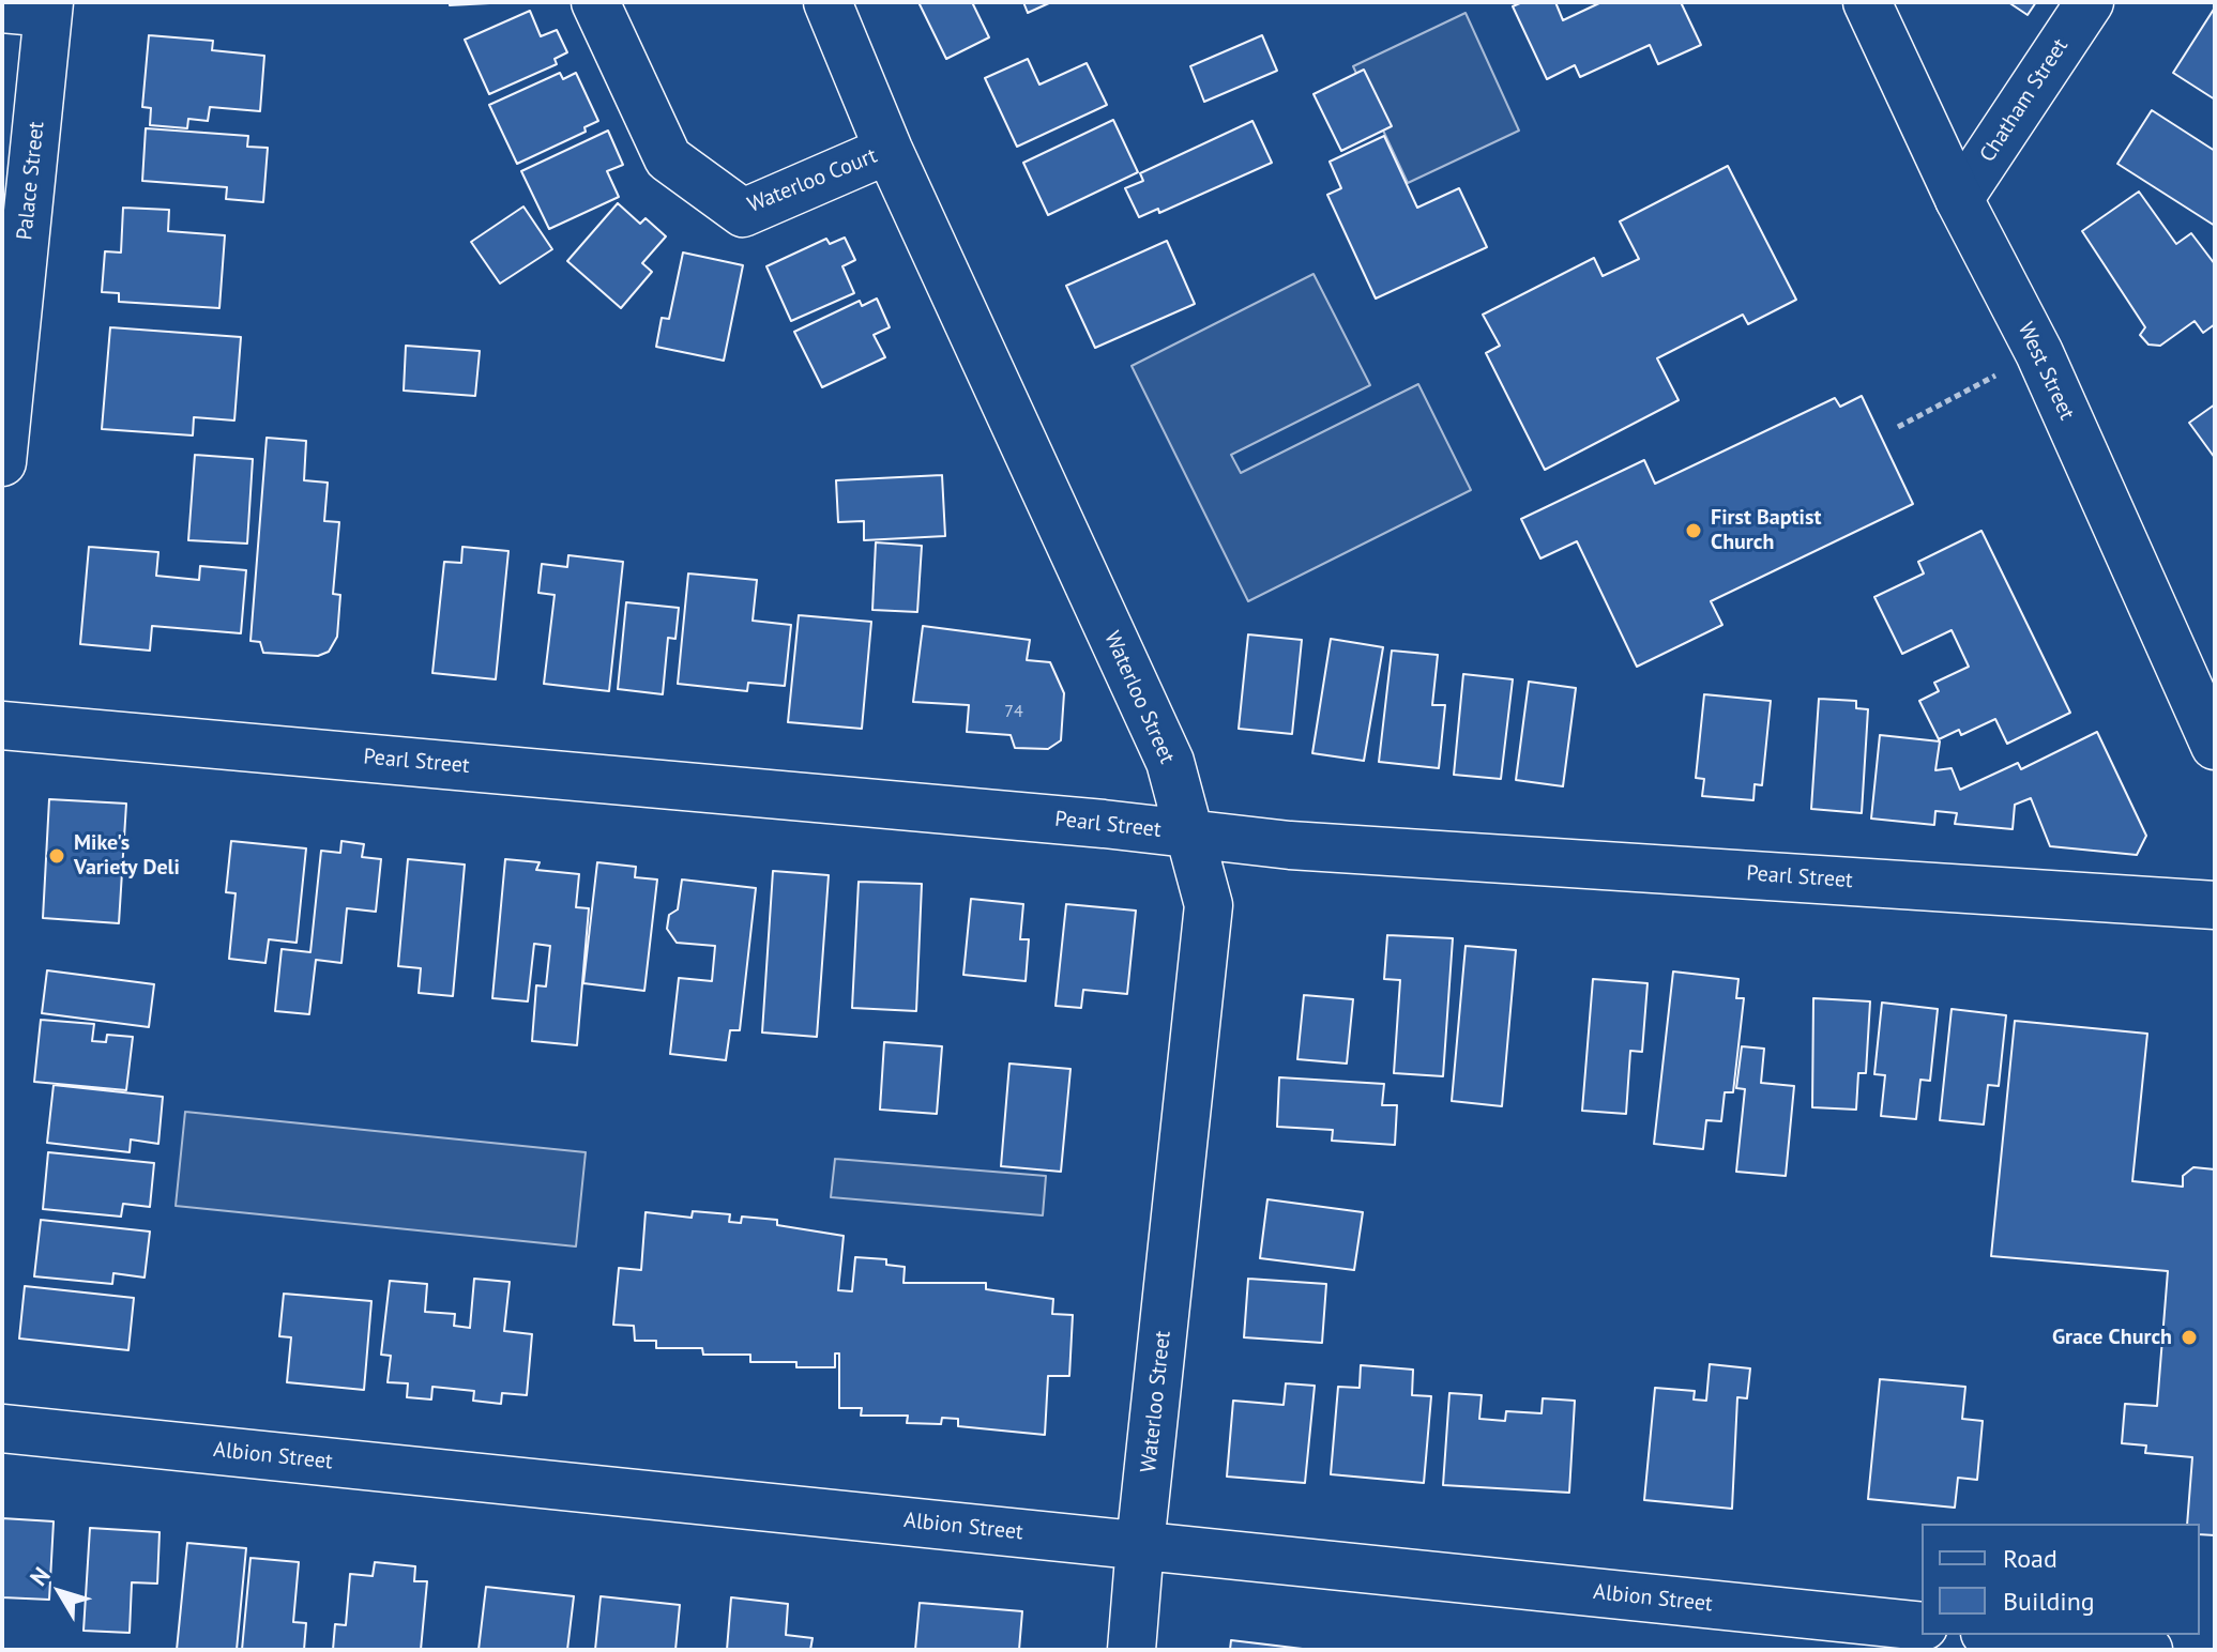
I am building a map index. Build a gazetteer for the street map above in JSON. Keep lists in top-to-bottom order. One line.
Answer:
{"streets":{"street":["Chatham Street","Palace Street","Waterloo Court","West Street","Waterloo Street","Pearl Street","Albion Street"]},"crossings":[["Chatham Street","West Street"],["Waterloo Court","Waterloo Street"],["Waterloo Street","Pearl Street"],["Waterloo Street","Albion Street"]],"places":["First Baptist Church","Mike's Variety Deli","Grace Church"],"house_numbers":["74"],"legend":["Road","Building"],"north":"top left"}
